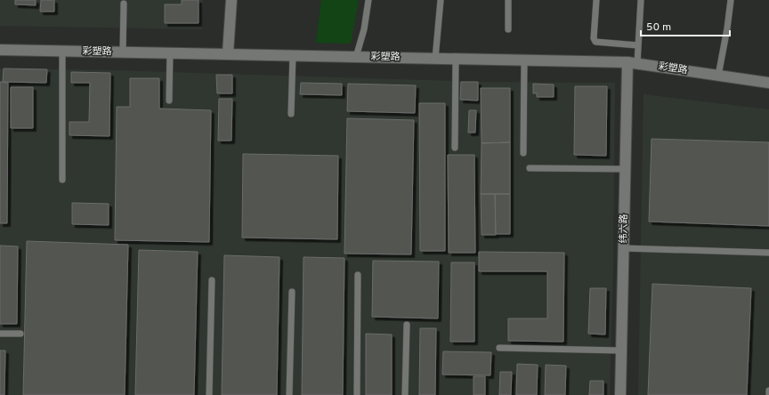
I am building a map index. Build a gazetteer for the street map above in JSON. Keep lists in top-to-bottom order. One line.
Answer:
{"streets":{"street":["彩塑路","纬六路"]},"crossings":[["彩塑路","纬六路"]],"scale_bar":"50 m"}
